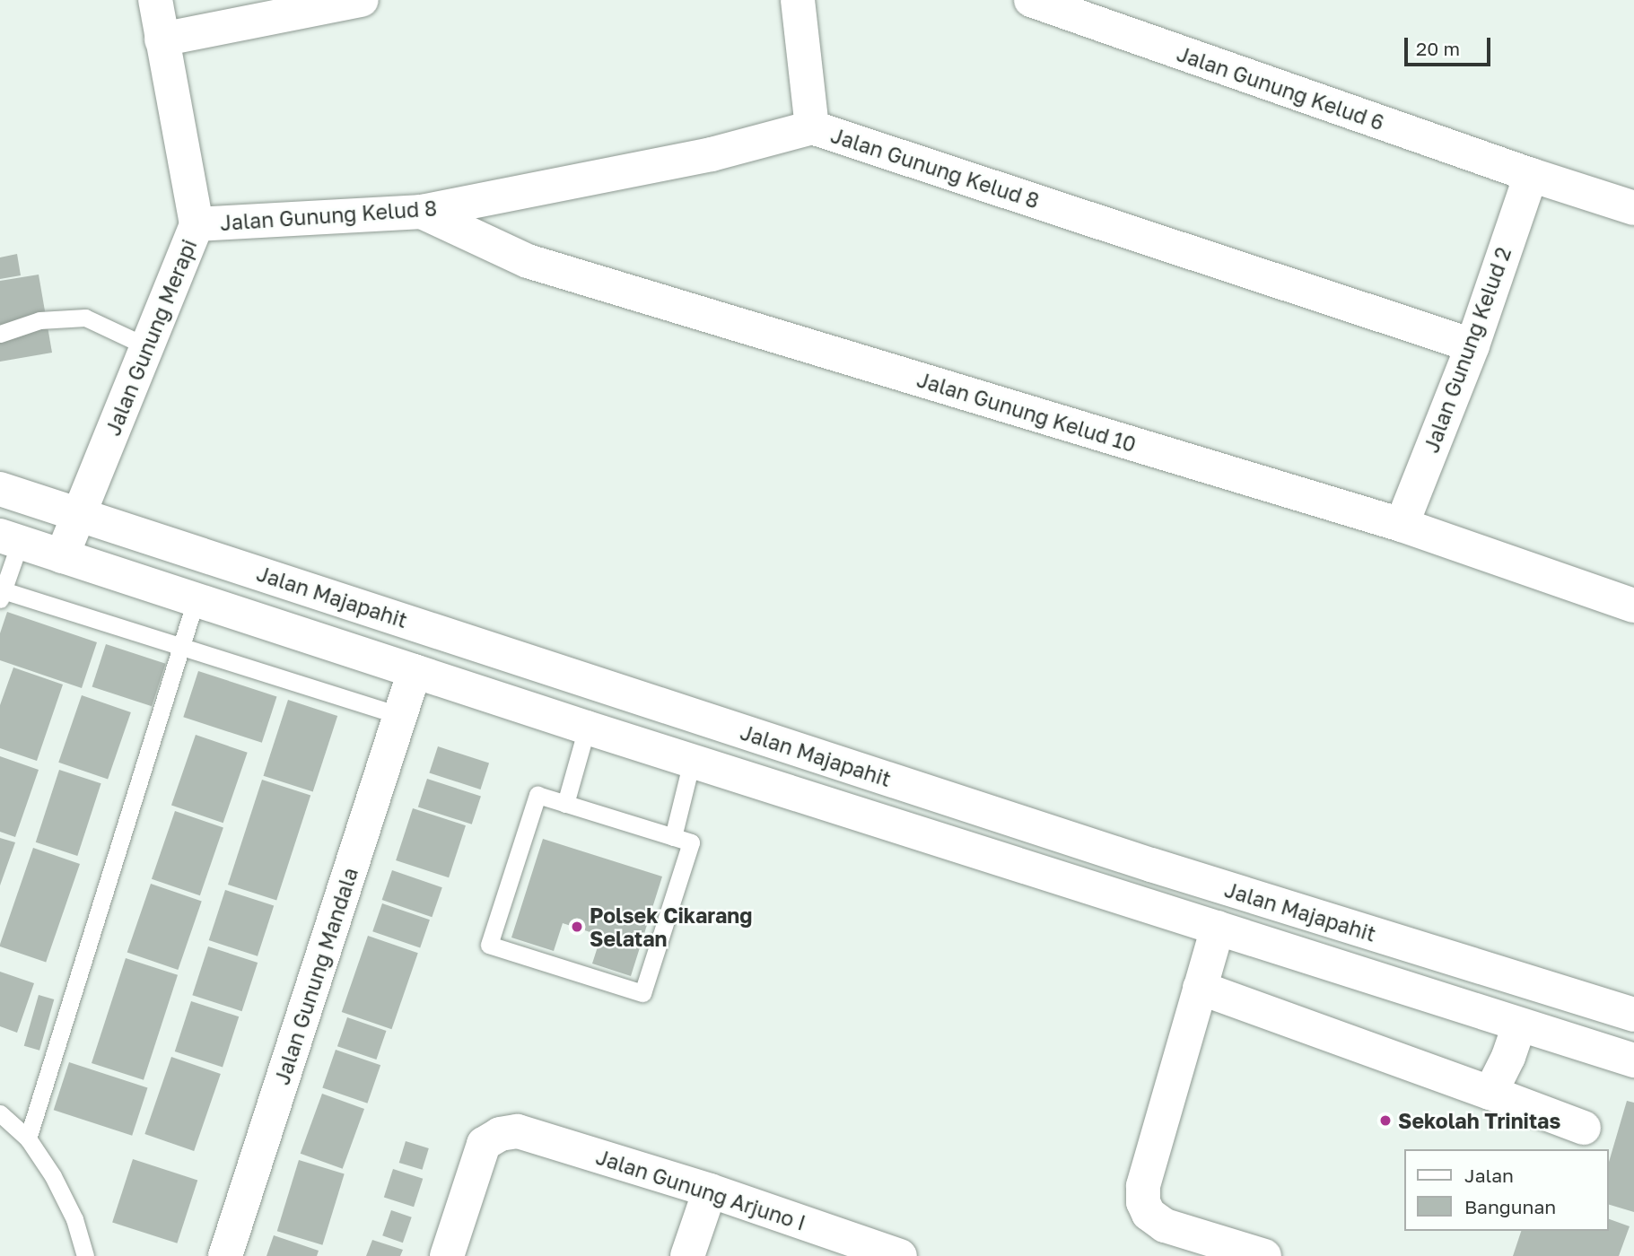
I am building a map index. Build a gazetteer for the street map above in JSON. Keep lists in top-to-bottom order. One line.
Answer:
{"streets":{"street":["Jalan Gunung Kelud 6","Jalan Gunung Kelud 8","Jalan Gunung Merapi","Jalan Gunung Kelud 2","Jalan Gunung Kelud 10","Jalan Majapahit","Jalan Gunung Mandala","Jalan Gunung Arjuno I"]},"crossings":[["Jalan Gunung Kelud 6","Jalan Gunung Kelud 2"],["Jalan Gunung Kelud 8","Jalan Gunung Merapi"],["Jalan Gunung Kelud 8","Jalan Gunung Kelud 2"],["Jalan Gunung Kelud 8","Jalan Gunung Kelud 10"],["Jalan Gunung Merapi","Jalan Majapahit"],["Jalan Gunung Kelud 2","Jalan Gunung Kelud 10"],["Jalan Majapahit","Jalan Gunung Mandala"]],"places":["Polsek Cikarang Selatan","Sekolah Trinitas"],"legend":["Jalan","Bangunan"],"scale_bar":"20 m"}
